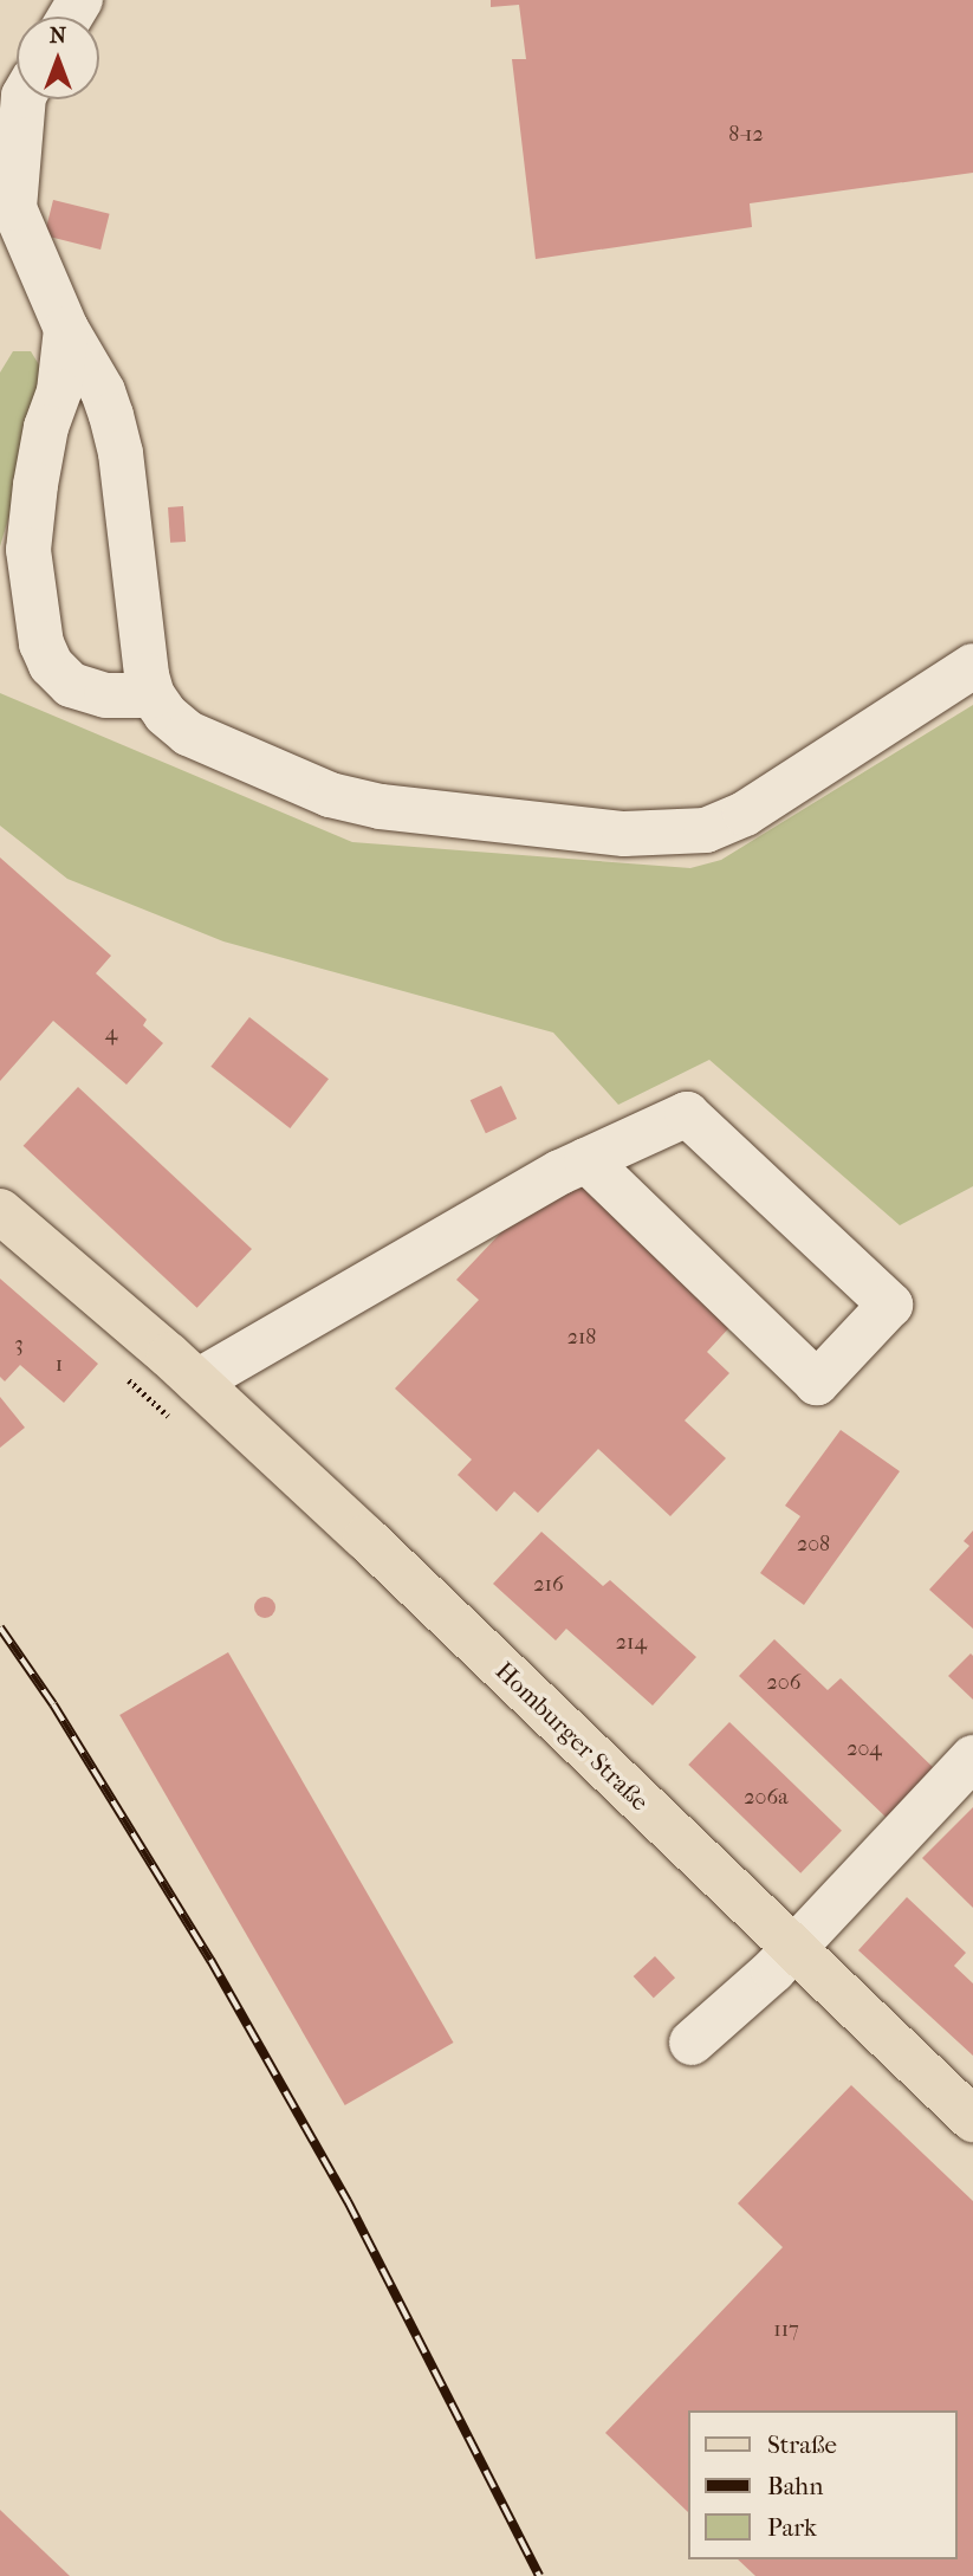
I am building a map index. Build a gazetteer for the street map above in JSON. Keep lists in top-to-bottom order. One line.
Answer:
{"streets":{"main road":["Homburger Straße"]},"house_numbers":["8-12","4","218","3","1","208","216","214","206","204","206a","117"],"legend":["Straße","Bahn","Park"],"north":"top"}
